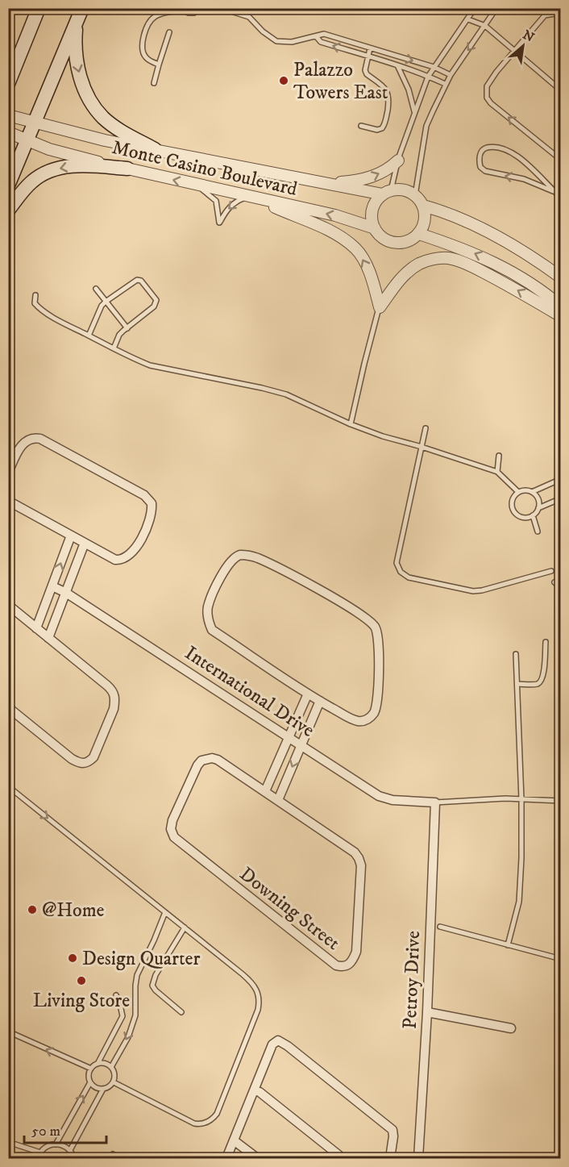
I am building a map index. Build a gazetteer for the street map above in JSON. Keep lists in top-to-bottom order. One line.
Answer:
{"streets":{"street":["Monte Casino Boulevard","International Drive","Downing Street","Petroy Drive"]},"crossings":[["International Drive","Petroy Drive"]],"places":["Palazzo Towers East","@Home","Design Quarter","Living Store"],"scale_bar":"50 m","north":"top right"}
